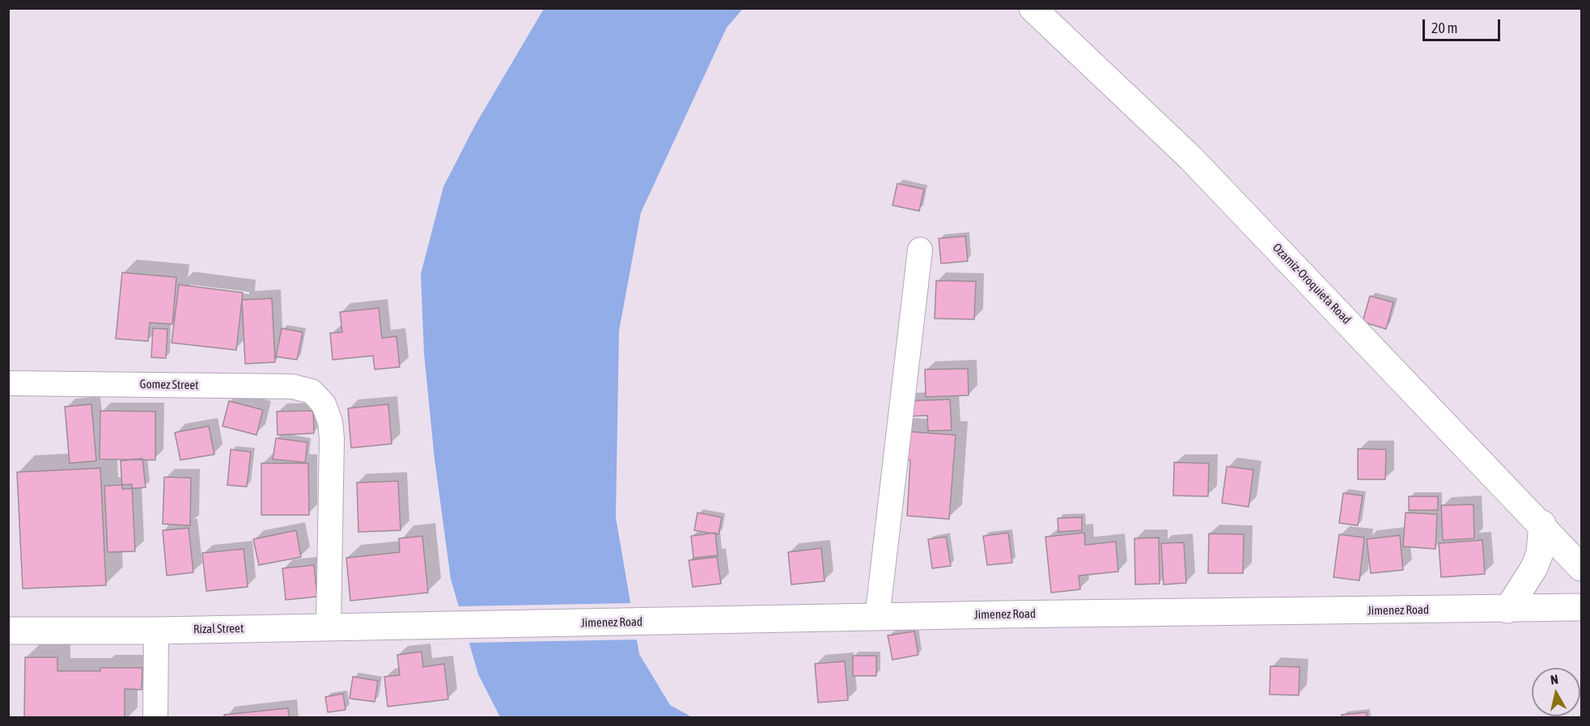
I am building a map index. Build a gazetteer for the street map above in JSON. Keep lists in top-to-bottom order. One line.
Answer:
{"streets":{"main road":["Ozamiz-Oroquieta Road","Jimenez Road","Rizal Street"],"street":["Gomez Street"]},"crossings":[["Gomez Street","Rizal Street"],["Jimenez Road","Rizal Street"]],"scale_bar":"20 m","north":"top"}
